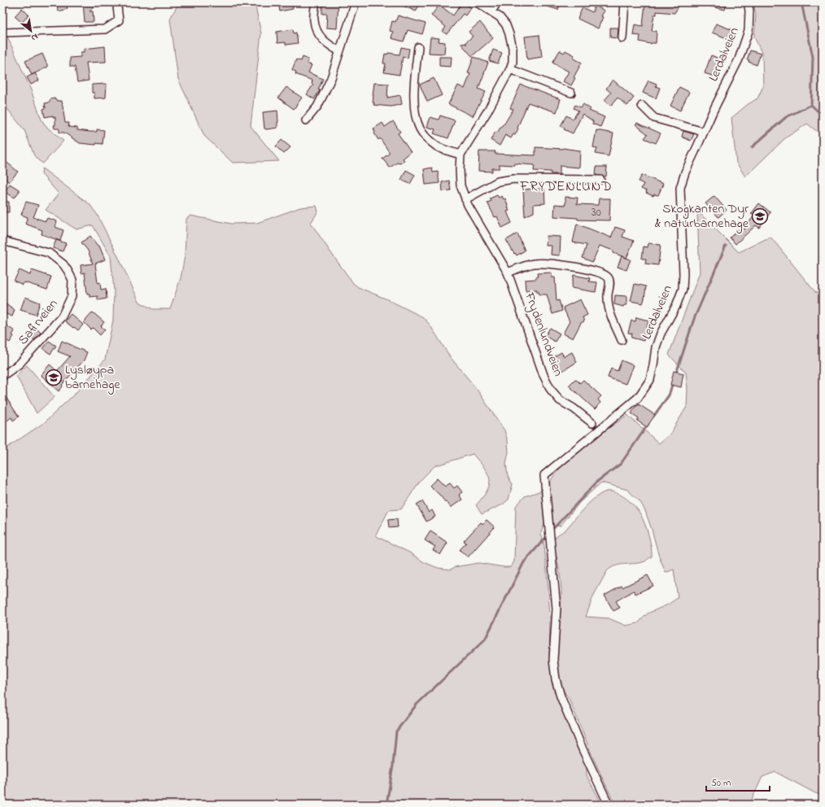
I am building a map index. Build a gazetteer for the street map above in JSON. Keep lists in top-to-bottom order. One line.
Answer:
{"streets":{"street":["Lerdalveien","Safirveien","Frydenlundveien"]},"districts":["FRYDENLUND"],"places":{"school or university":["Skogkanten Dyr & naturbarnehage","Lysløypa barnehage"]},"house_numbers":["30"],"scale_bar":"50 m","north":"bottom right"}
